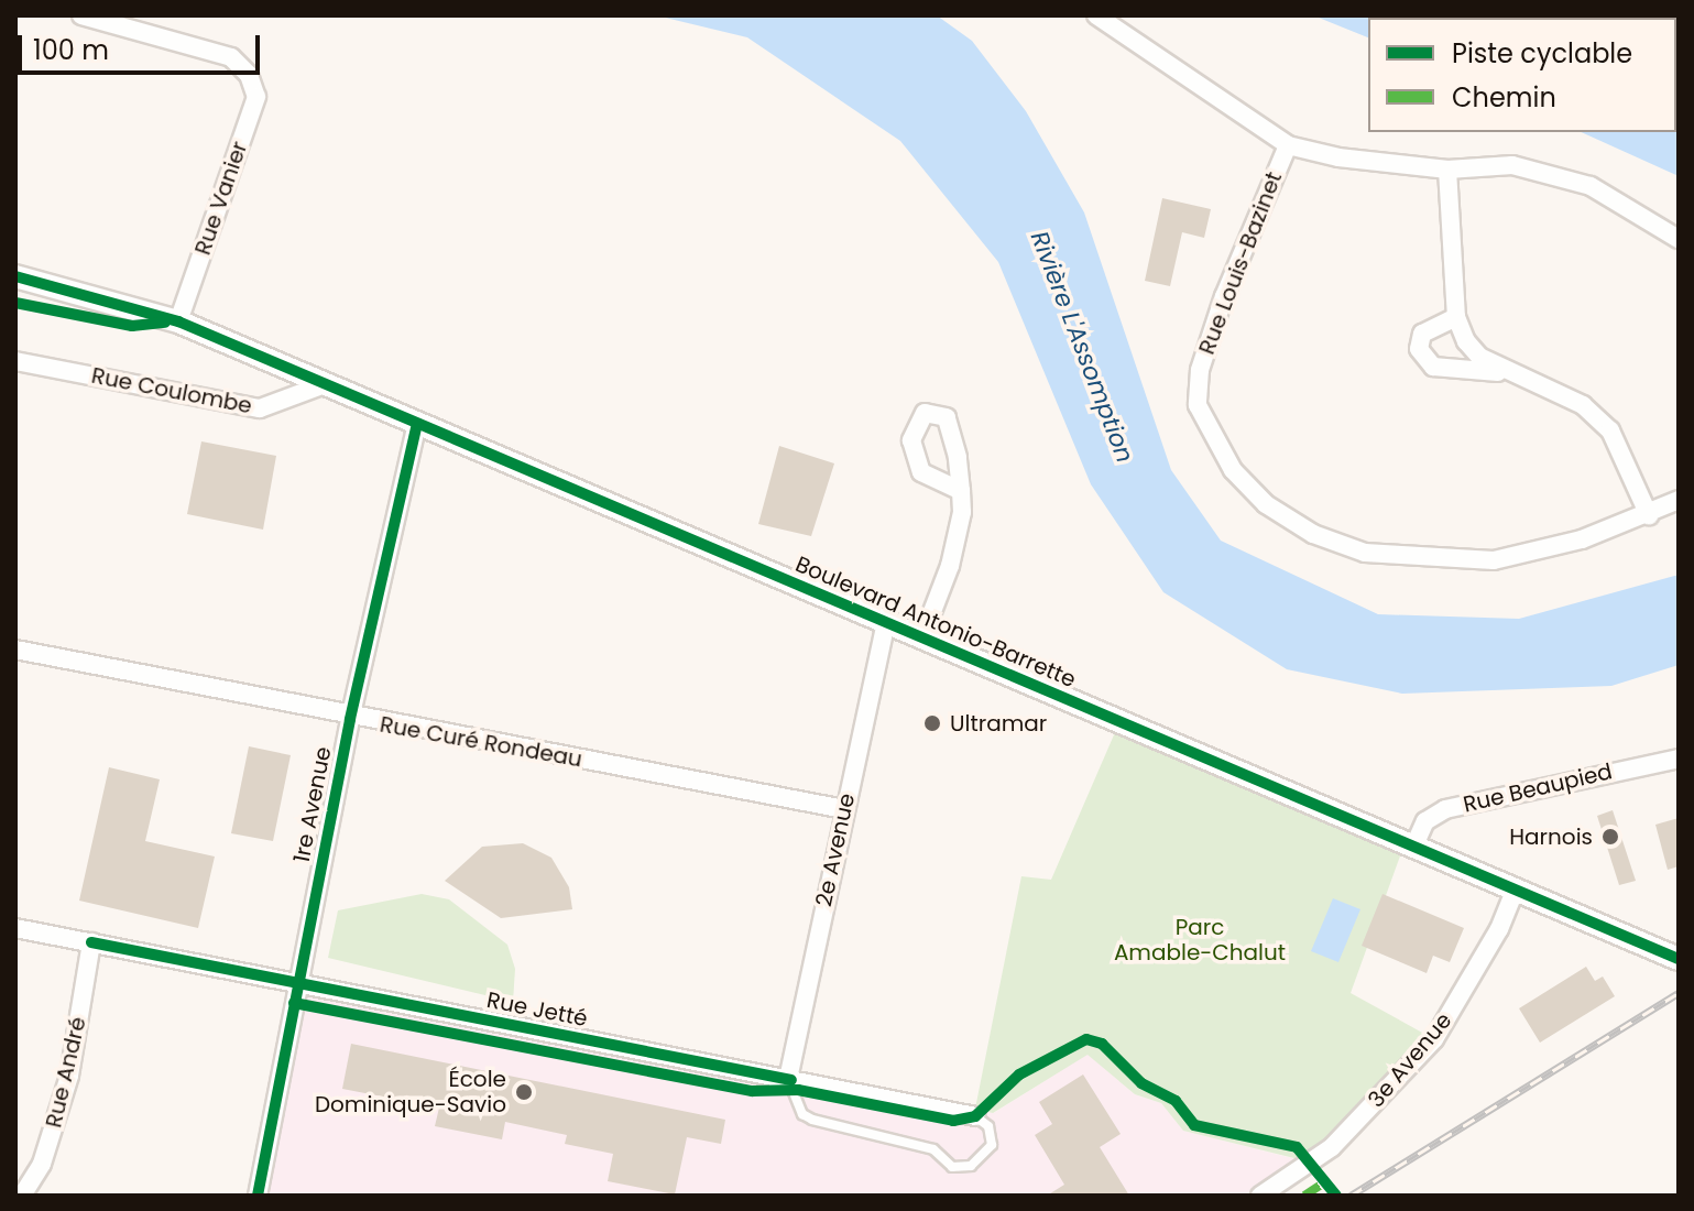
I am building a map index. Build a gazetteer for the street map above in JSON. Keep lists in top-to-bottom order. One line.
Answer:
{"streets":{"street":["Rue Vanier","Rue Louis-Bazinet","Rue Coulombe","Boulevard Antonio-Barrette","Rue Curé Rondeau","Rue Beaupied","1re Avenue","2e Avenue","Rue Jetté","3e Avenue","Rue André"]},"crossings":[["Rue Vanier","Boulevard Antonio-Barrette"],["Rue Coulombe","Boulevard Antonio-Barrette"],["Boulevard Antonio-Barrette","Rue Beaupied"],["Boulevard Antonio-Barrette","1re Avenue"],["Boulevard Antonio-Barrette","2e Avenue"],["Boulevard Antonio-Barrette","3e Avenue"],["Rue Curé Rondeau","1re Avenue"],["Rue Curé Rondeau","2e Avenue"],["1re Avenue","Rue Jetté"],["2e Avenue","Rue Jetté"],["Rue Jetté","Rue André"]],"water":["Rivière L'Assomption"],"parks":["Parc Amable-Chalut"],"places":["Ultramar","Harnois","École Dominique-Savio"],"legend":["Piste cyclable","Chemin"],"scale_bar":"100 m"}
